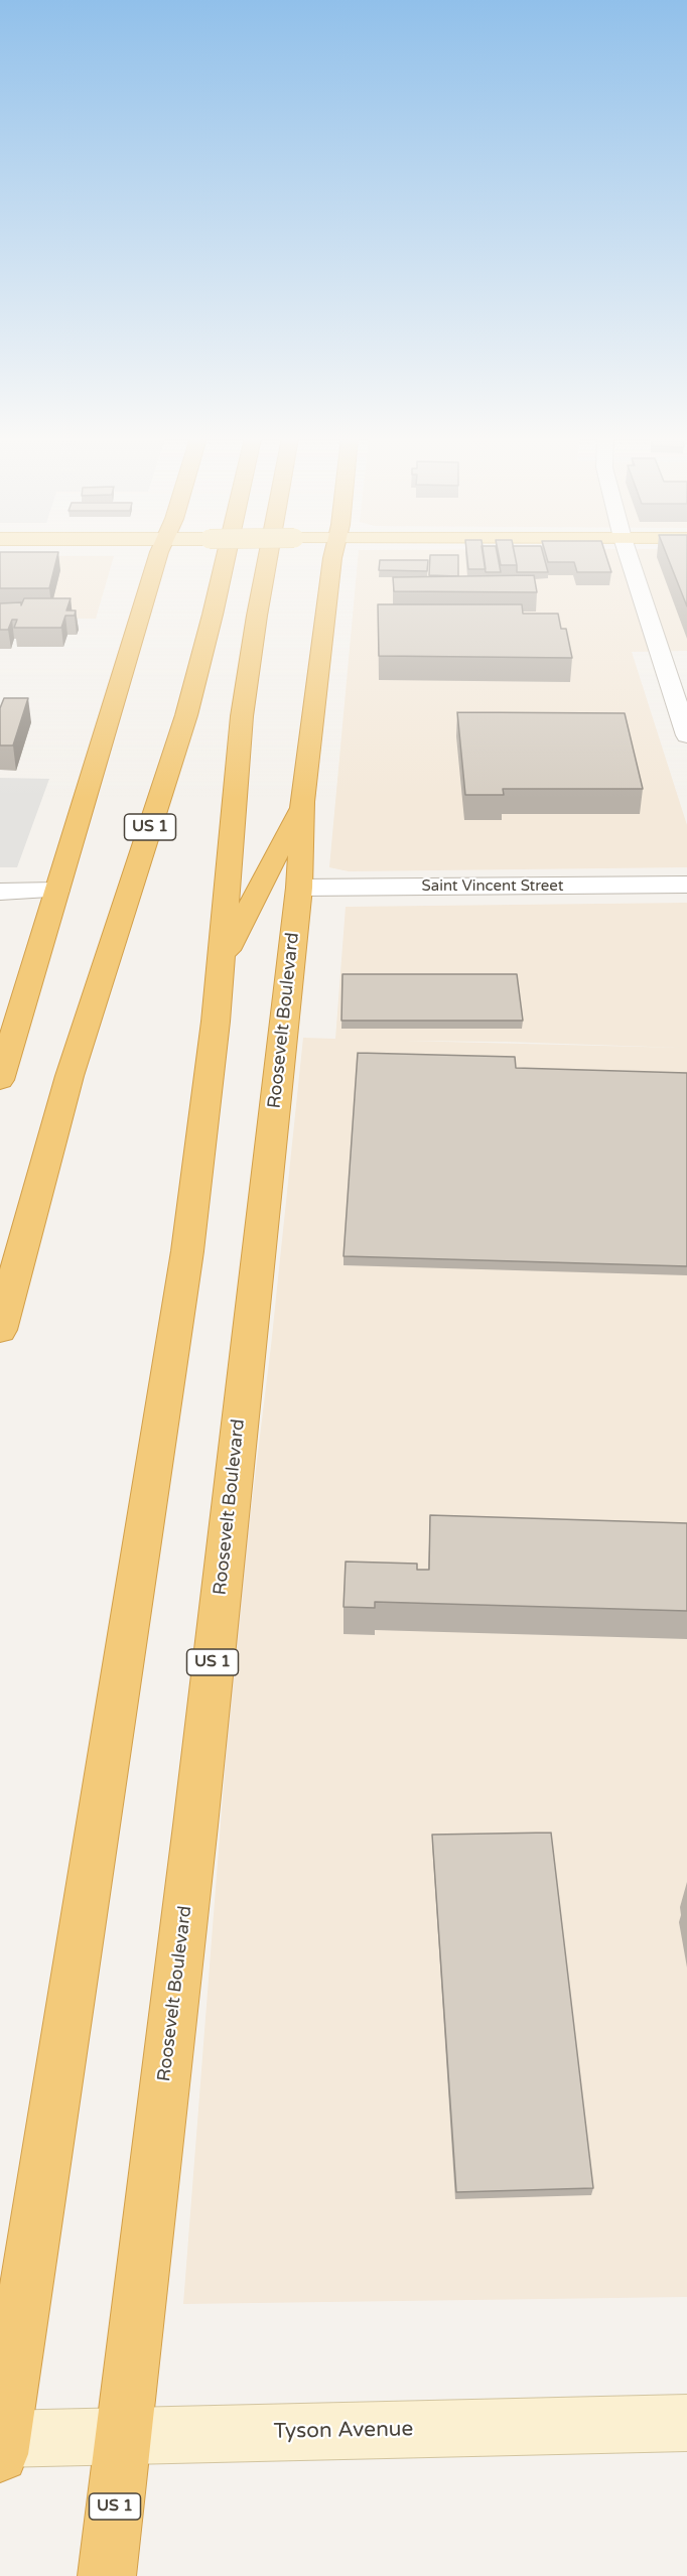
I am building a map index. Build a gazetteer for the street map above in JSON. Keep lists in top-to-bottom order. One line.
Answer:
{"streets":{"highway":["US 1","Roosevelt Boulevard"],"street":["Saint Vincent Street","Tyson Avenue"]},"crossings":[["Saint Vincent Street","Roosevelt Boulevard"],["Roosevelt Boulevard","Tyson Avenue"]]}
